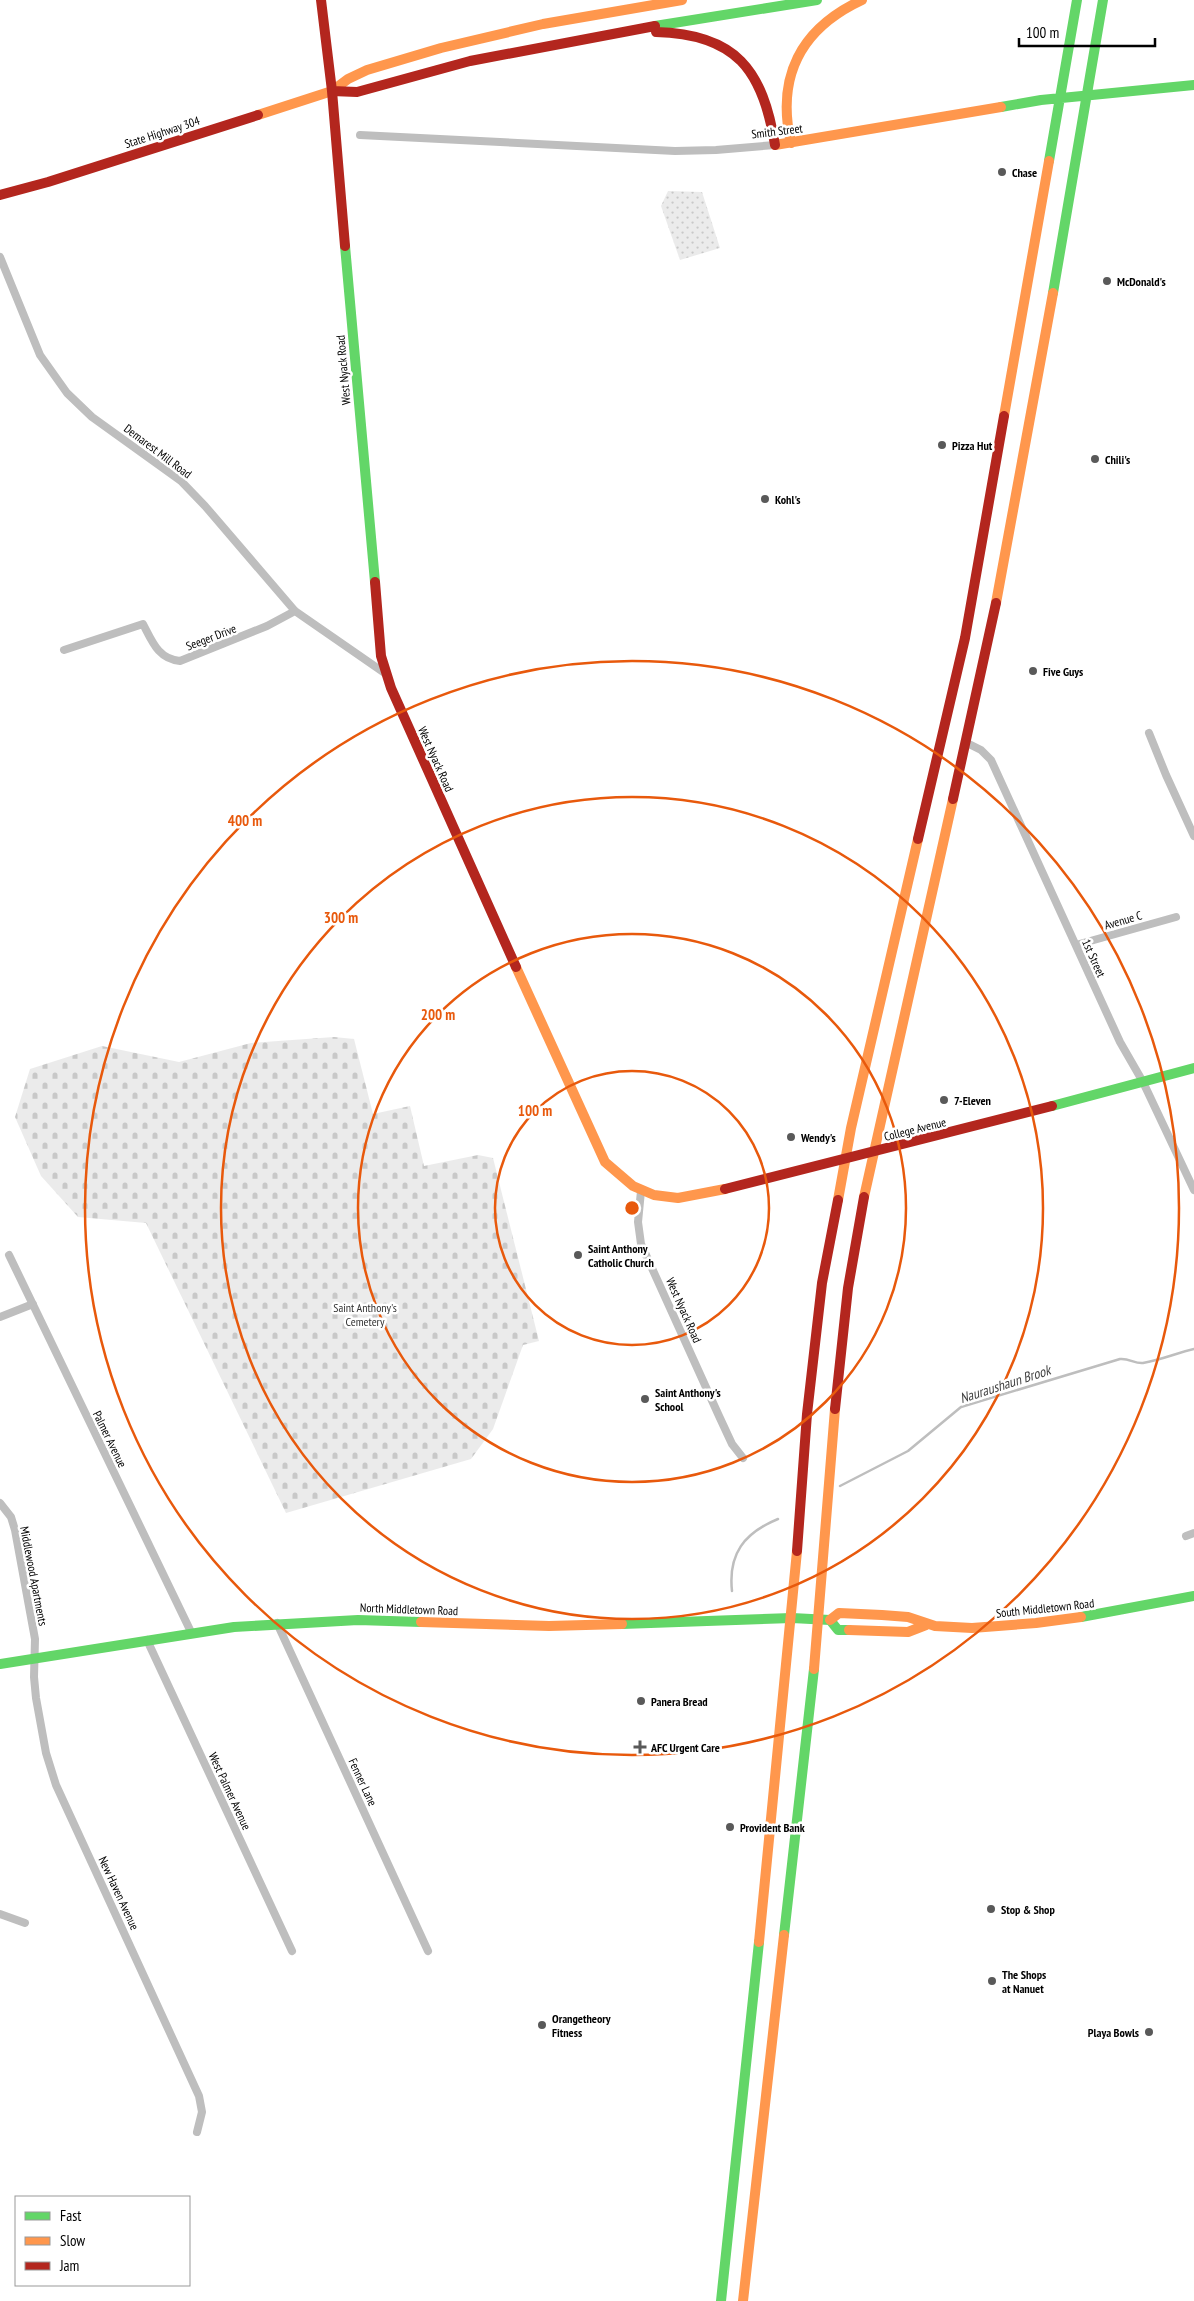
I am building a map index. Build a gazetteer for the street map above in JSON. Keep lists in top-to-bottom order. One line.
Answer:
{"streets":{"main road":["Smith Street","State Highway 304","West Nyack Road","College Avenue","South Middletown Road","North Middletown Road"],"street":["Demarest Mill Road","Seeger Drive","Avenue C","1st Street","Palmer Avenue","Middlewood Apartments","Fenner Lane","West Palmer Avenue","New Haven Avenue"]},"crossings":[["State Highway 304","West Nyack Road"],["West Nyack Road","Demarest Mill Road"],["West Nyack Road","College Avenue"],["Demarest Mill Road","Seeger Drive"],["Avenue C","1st Street"],["1st Street","College Avenue"],["Palmer Avenue","North Middletown Road"],["Middlewood Apartments","North Middletown Road"],["Middlewood Apartments","New Haven Avenue"],["South Middletown Road","North Middletown Road"],["North Middletown Road","Fenner Lane"],["North Middletown Road","West Palmer Avenue"],["North Middletown Road","New Haven Avenue"]],"water":["Nauraushaun Brook"],"parks":["Saint Anthony's Cemetery"],"places":{"other":["Chase","McDonald's","Pizza Hut","Chili's","Kohl's","Five Guys","7-Eleven","Wendy's","Saint Anthony Catholic Church","Saint Anthony's School","Panera Bread","Provident Bank","Stop & Shop","The Shops at Nanuet","Orangetheory Fitness","Playa Bowls"],"health":["AFC Urgent Care"]},"legend":["Fast","Slow","Jam"],"scale_bar":"100 m","rings":["400 m","300 m","200 m","100 m"]}
